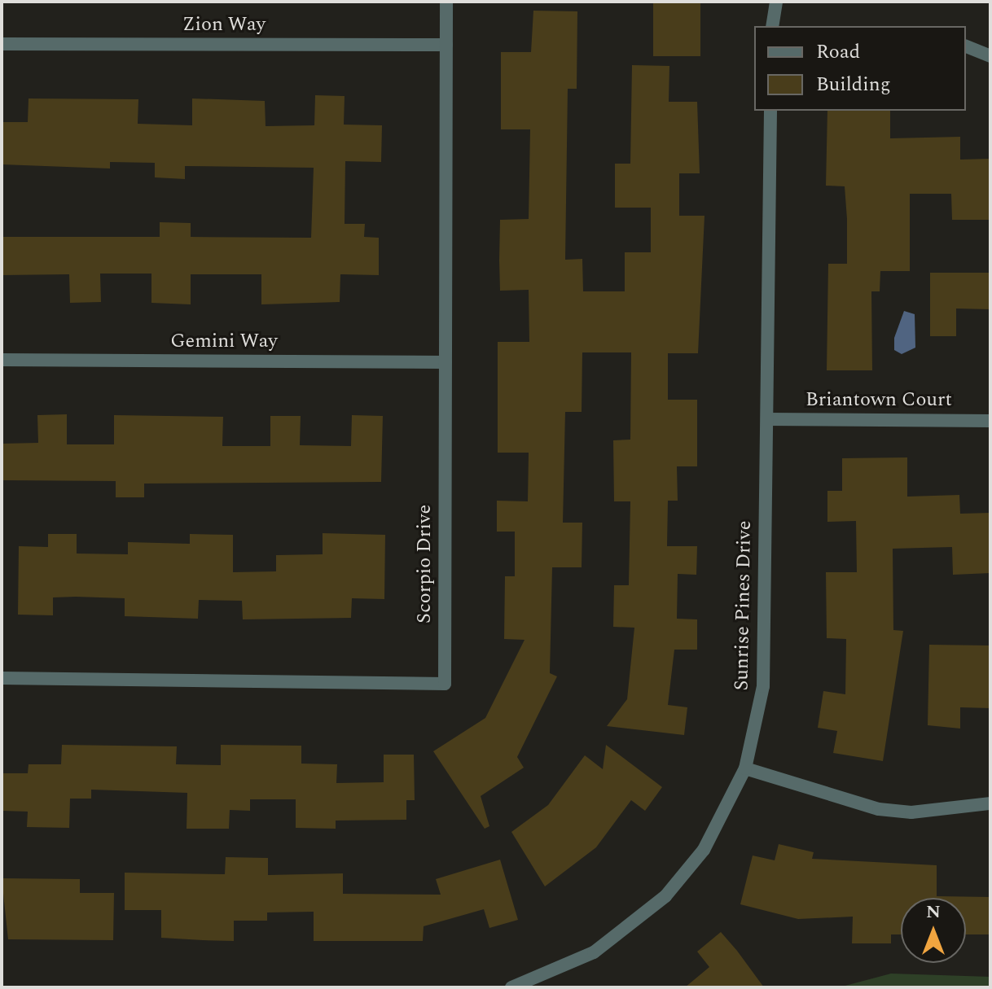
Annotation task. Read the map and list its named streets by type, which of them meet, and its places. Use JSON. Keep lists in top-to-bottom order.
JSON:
{
  "streets": {
    "street": [
      "Zion Way",
      "Gemini Way",
      "Briantown Court",
      "Scorpio Drive",
      "Sunrise Pines Drive"
    ]
  },
  "crossings": [
    ["Zion Way", "Scorpio Drive"],
    ["Gemini Way", "Scorpio Drive"],
    ["Briantown Court", "Sunrise Pines Drive"]
  ],
  "legend": ["Road", "Building"],
  "north": "top"
}
